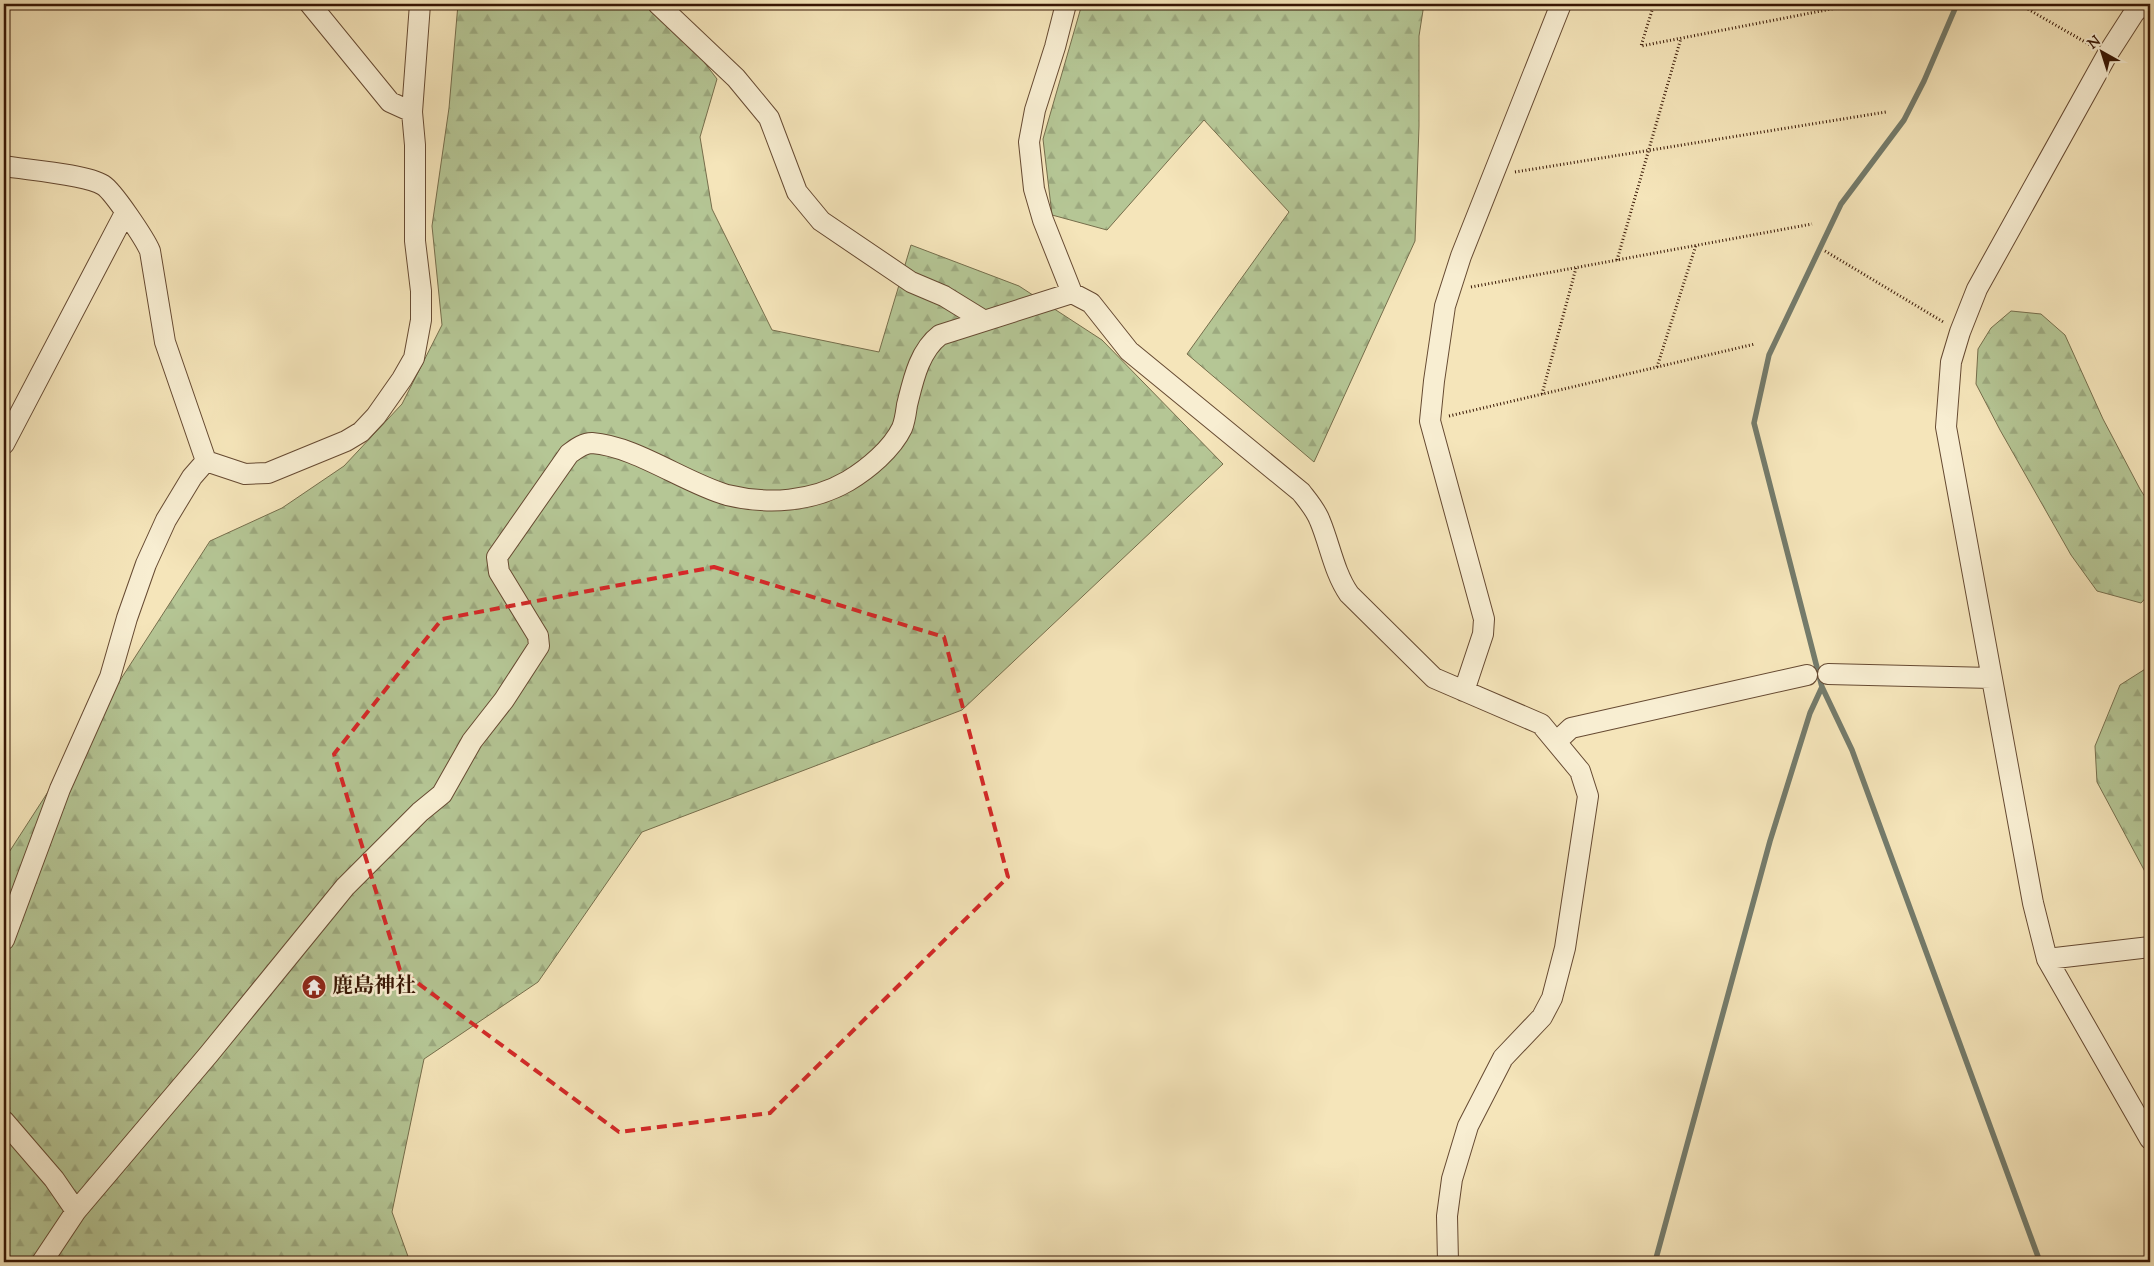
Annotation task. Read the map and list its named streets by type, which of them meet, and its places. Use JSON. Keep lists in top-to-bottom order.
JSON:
{
  "places": {
    "temple": ["鹿島神社"]
  },
  "north": "top left"
}
